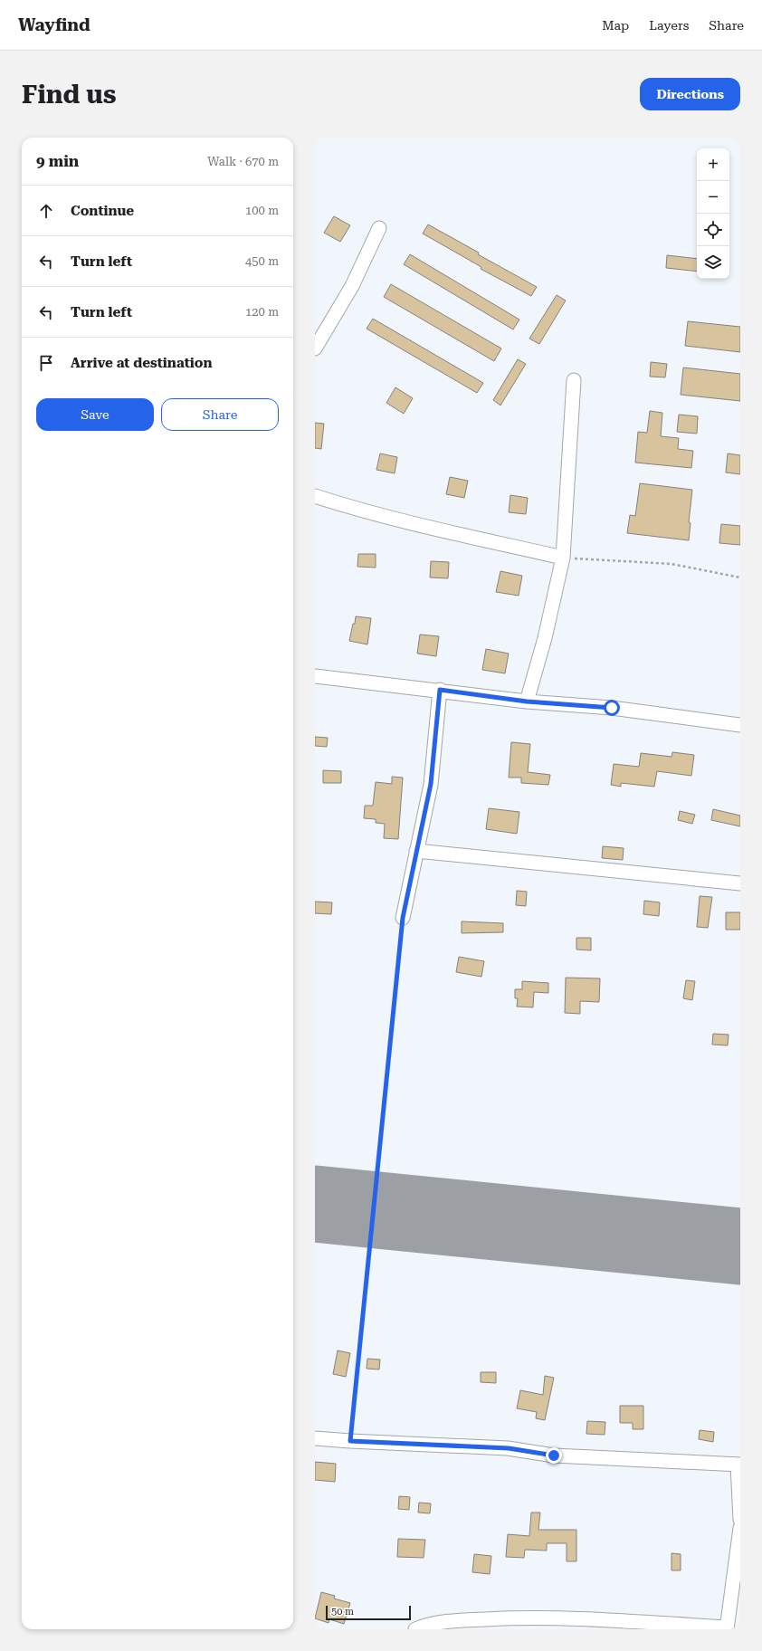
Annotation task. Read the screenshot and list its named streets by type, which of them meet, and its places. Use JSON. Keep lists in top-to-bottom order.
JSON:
{
  "scale_bar": "50 m",
  "page": {
    "header": "Wayfind",
    "nav": ["Map", "Layers", "Share"],
    "buttons": [
      "Directions",
      ["Save", "Share"]
    ],
    "title": "Find us",
    "heading": ["9 min", "Walk · 670 m"],
    "map_buttons": ["+", "−"],
    "list": [
      ["Continue", "100 m"],
      ["Turn left", "450 m"],
      ["Turn left", "120 m"],
      "Arrive at destination"
    ],
    "scale": "50 m"
  }
}
